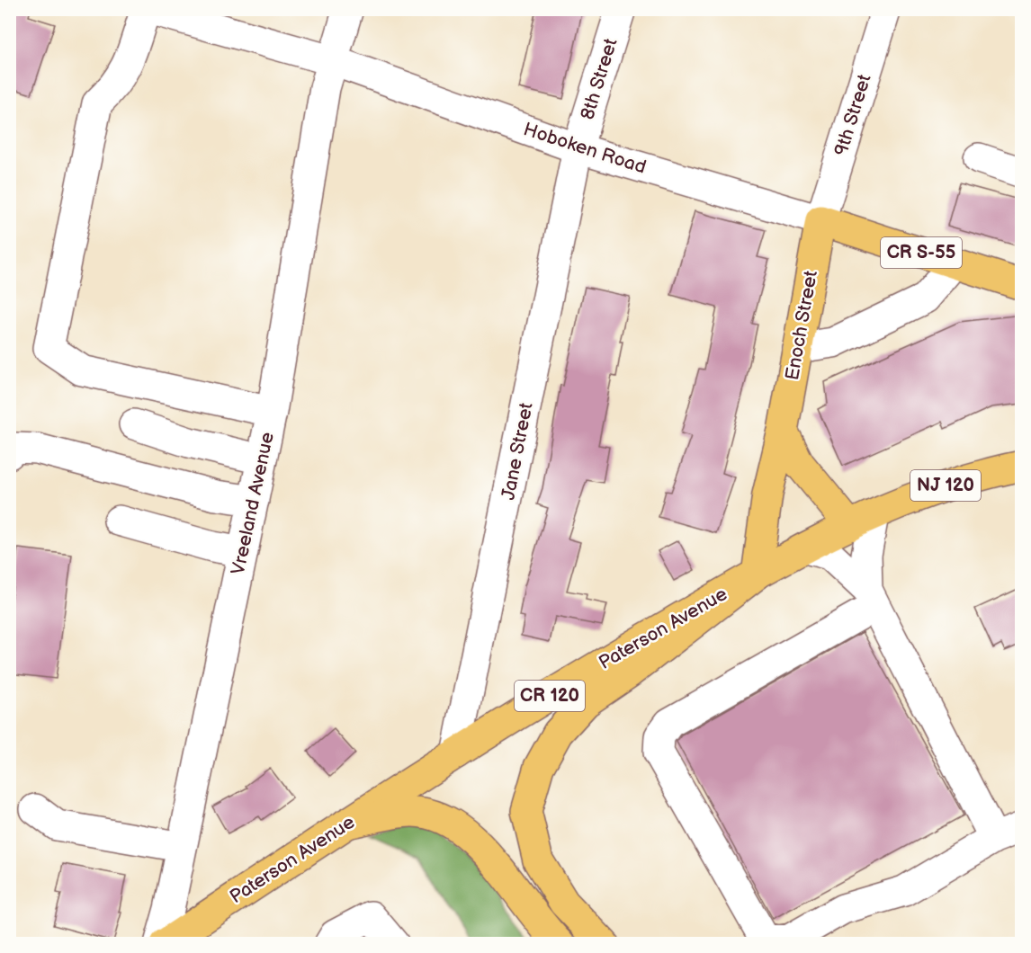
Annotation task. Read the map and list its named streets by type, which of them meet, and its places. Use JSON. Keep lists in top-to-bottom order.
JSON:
{
  "streets": {
    "main road": [
      "Hoboken Road",
      "CR S-55",
      "Enoch Street",
      "NJ 120",
      "Paterson Avenue",
      "CR 120"
    ],
    "street": [
      "8th Street",
      "9th Street",
      "Jane Street",
      "Vreeland Avenue"
    ]
  },
  "crossings": [
    ["8th Street", "Hoboken Road"],
    ["8th Street", "Jane Street"],
    ["9th Street", "Hoboken Road"],
    ["9th Street", "Enoch Street"],
    ["Hoboken Road", "Enoch Street"],
    ["Hoboken Road", "Jane Street"],
    ["Hoboken Road", "Vreeland Avenue"],
    ["Enoch Street", "Paterson Avenue"],
    ["Jane Street", "Paterson Avenue"]
  ]
}
